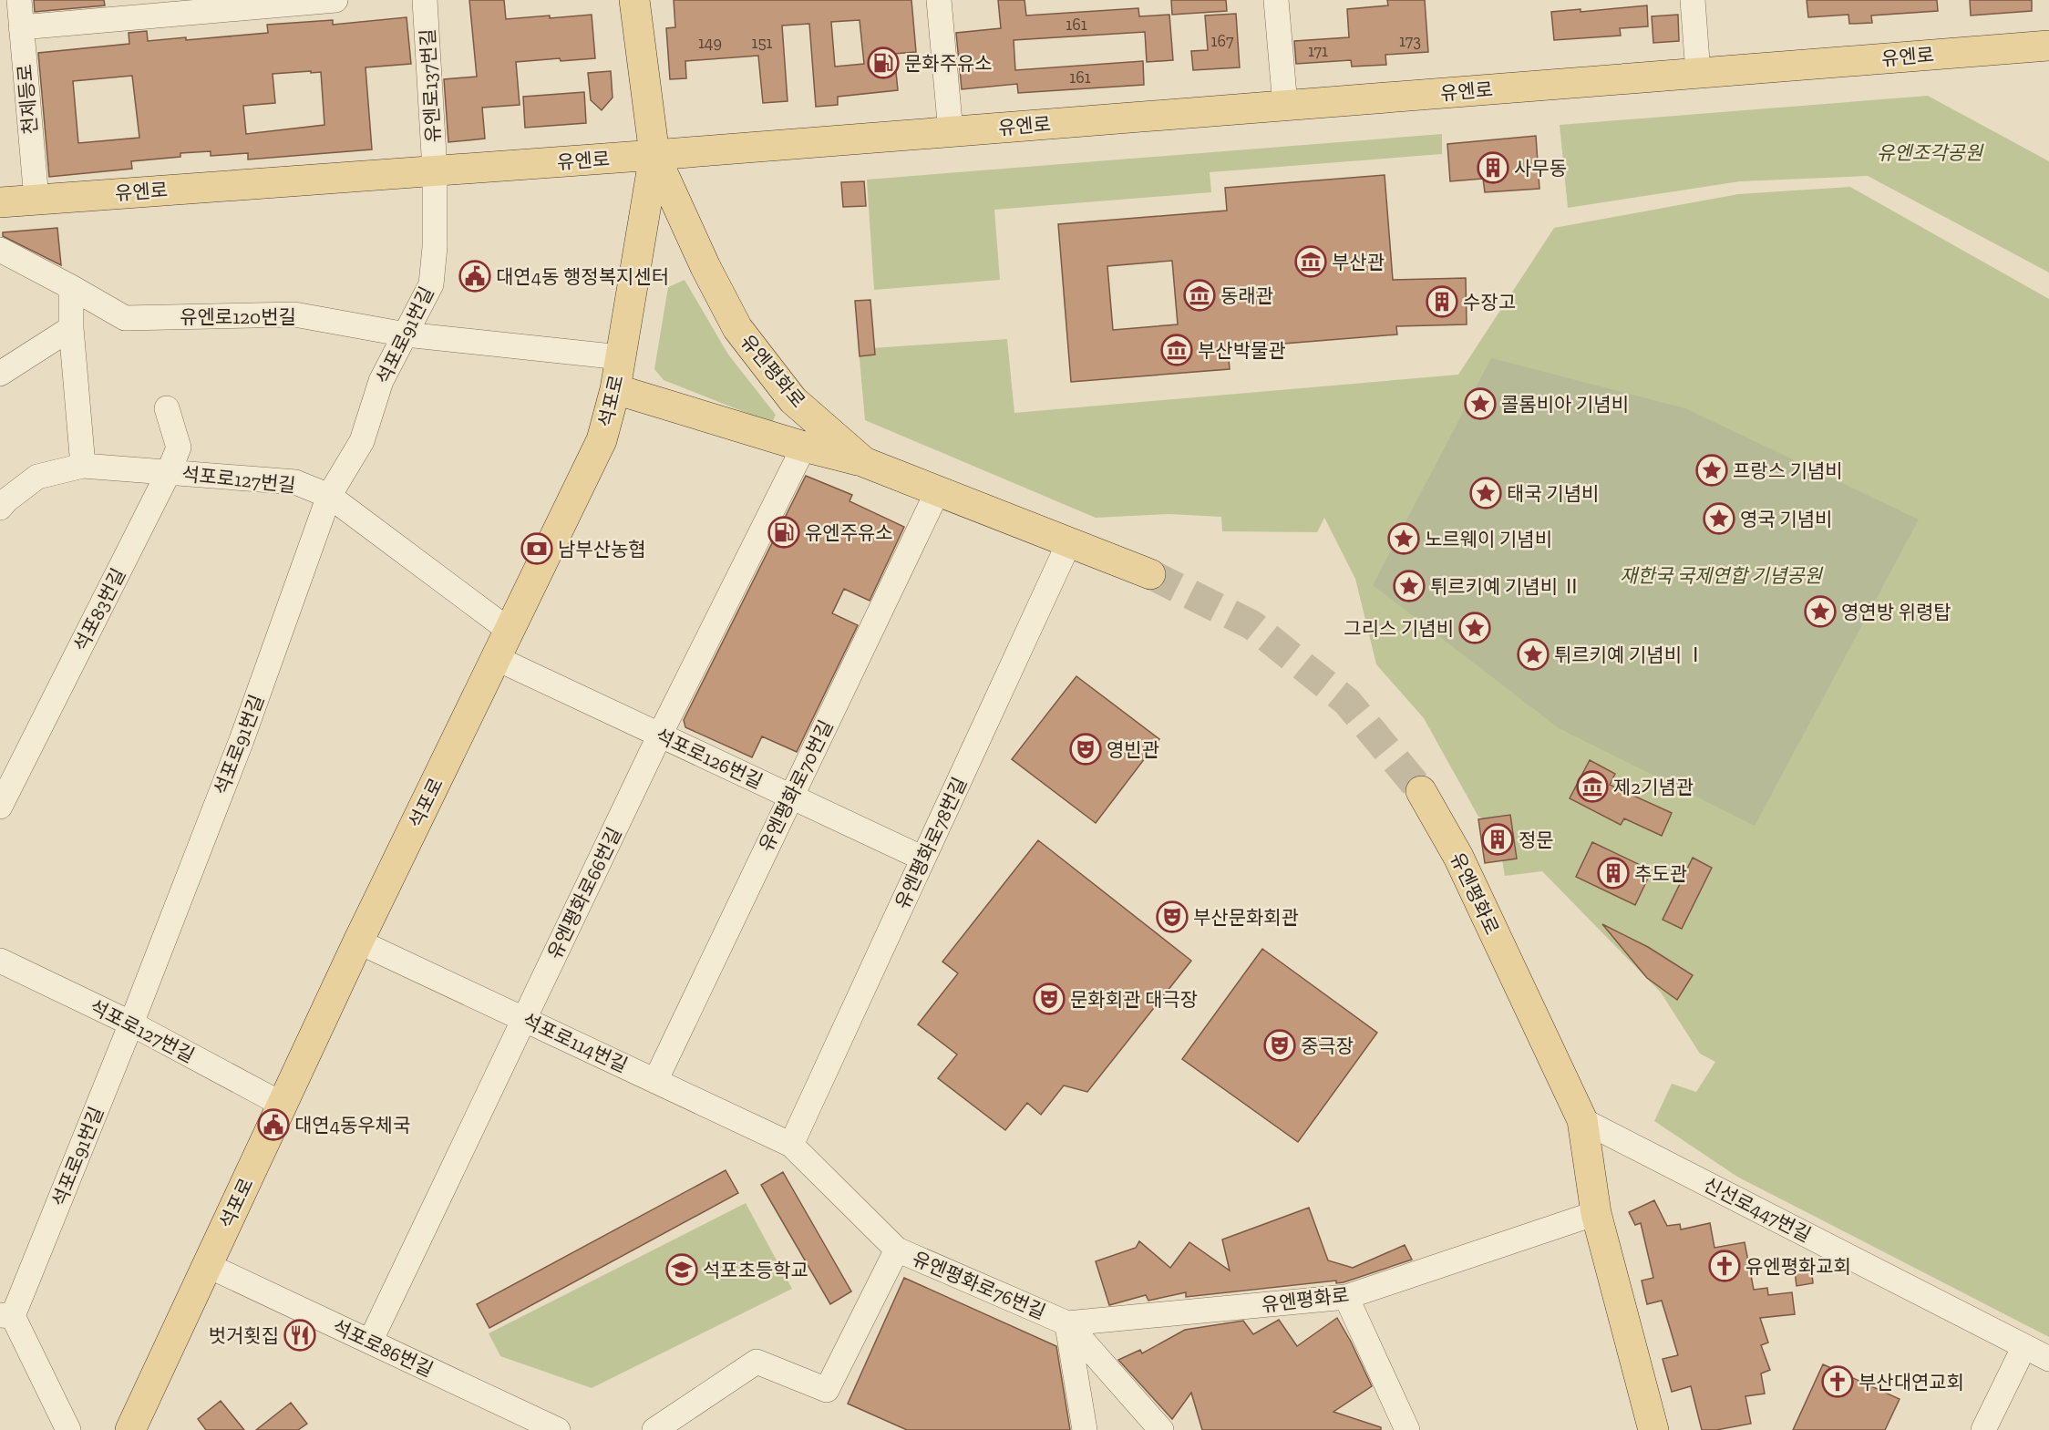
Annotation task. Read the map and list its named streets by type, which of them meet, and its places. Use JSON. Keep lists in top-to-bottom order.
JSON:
{
  "streets": {
    "main road": ["유엔로", "유엔평화로", "석포로"],
    "street": [
      "유엔로137번길",
      "천제등로",
      "유엔로120번길",
      "석포로91번길",
      "석포로127번길",
      "석포83번길",
      "석포로126번길",
      "유엔평화로70번길",
      "유엔평화로78번길",
      "유엔평화로66번길",
      "석포로114번길",
      "신선로447번길",
      "유엔평화로76번길",
      "석포로86번길"
    ]
  },
  "crossings": [
    ["유엔로", "유엔로137번길"],
    ["유엔로", "천제등로"],
    ["유엔로", "석포로91번길"],
    ["유엔로", "유엔평화로"],
    ["유엔로", "석포로"],
    ["유엔로137번길", "석포로91번길"],
    ["유엔로120번길", "석포로91번길"],
    ["유엔로120번길", "석포로"],
    ["석포로91번길", "석포로127번길"],
    ["유엔평화로", "석포로"],
    ["유엔평화로", "유엔평화로70번길"],
    ["유엔평화로", "유엔평화로78번길"],
    ["유엔평화로", "신선로447번길"],
    ["유엔평화로", "유엔평화로76번길"],
    ["석포로", "석포로127번길"],
    ["석포로", "석포로126번길"],
    ["석포로", "석포로114번길"],
    ["석포로", "석포로86번길"],
    ["석포로127번길", "석포83번길"],
    ["석포로126번길", "유엔평화로70번길"],
    ["석포로126번길", "유엔평화로78번길"],
    ["석포로126번길", "유엔평화로66번길"],
    ["유엔평화로70번길", "석포로114번길"],
    ["유엔평화로78번길", "석포로114번길"],
    ["유엔평화로78번길", "유엔평화로76번길"],
    ["유엔평화로66번길", "석포로114번길"],
    ["유엔평화로66번길", "석포로86번길"],
    ["석포로114번길", "유엔평화로76번길"]
  ],
  "parks": ["유엔조각공원", "재한국 국제연합 기념공원"],
  "places": {
    "fuel station": ["문화주유소", "유엔주유소"],
    "building": [
      "사무동",
      "수장고",
      "정문",
      "추도관"
    ],
    "museum": [
      "부산관",
      "동래관",
      "부산박물관",
      "제2기념관"
    ],
    "public building": ["대연4동 행정복지센터", "대연4동우체국"],
    "place": [
      "콜롬비아 기념비",
      "프랑스 기념비",
      "태국 기념비",
      "영국 기념비",
      "노르웨이 기념비",
      "튀르키예 기념비 Ⅱ",
      "영연방 위령탑",
      "그리스 기념비",
      "튀르키예 기념비 Ⅰ"
    ],
    "bank": ["남부산농협"],
    "theatre": [
      "영빈관",
      "부산문화회관",
      "문화회관 대극장",
      "중극장"
    ],
    "church": ["유엔평화교회", "부산대연교회"],
    "school or university": ["석포초등학교"],
    "restaurant": ["벗거횟집"]
  },
  "house_numbers": [
    "161",
    "167",
    "173",
    "149",
    "151",
    "171",
    "161"
  ]
}
